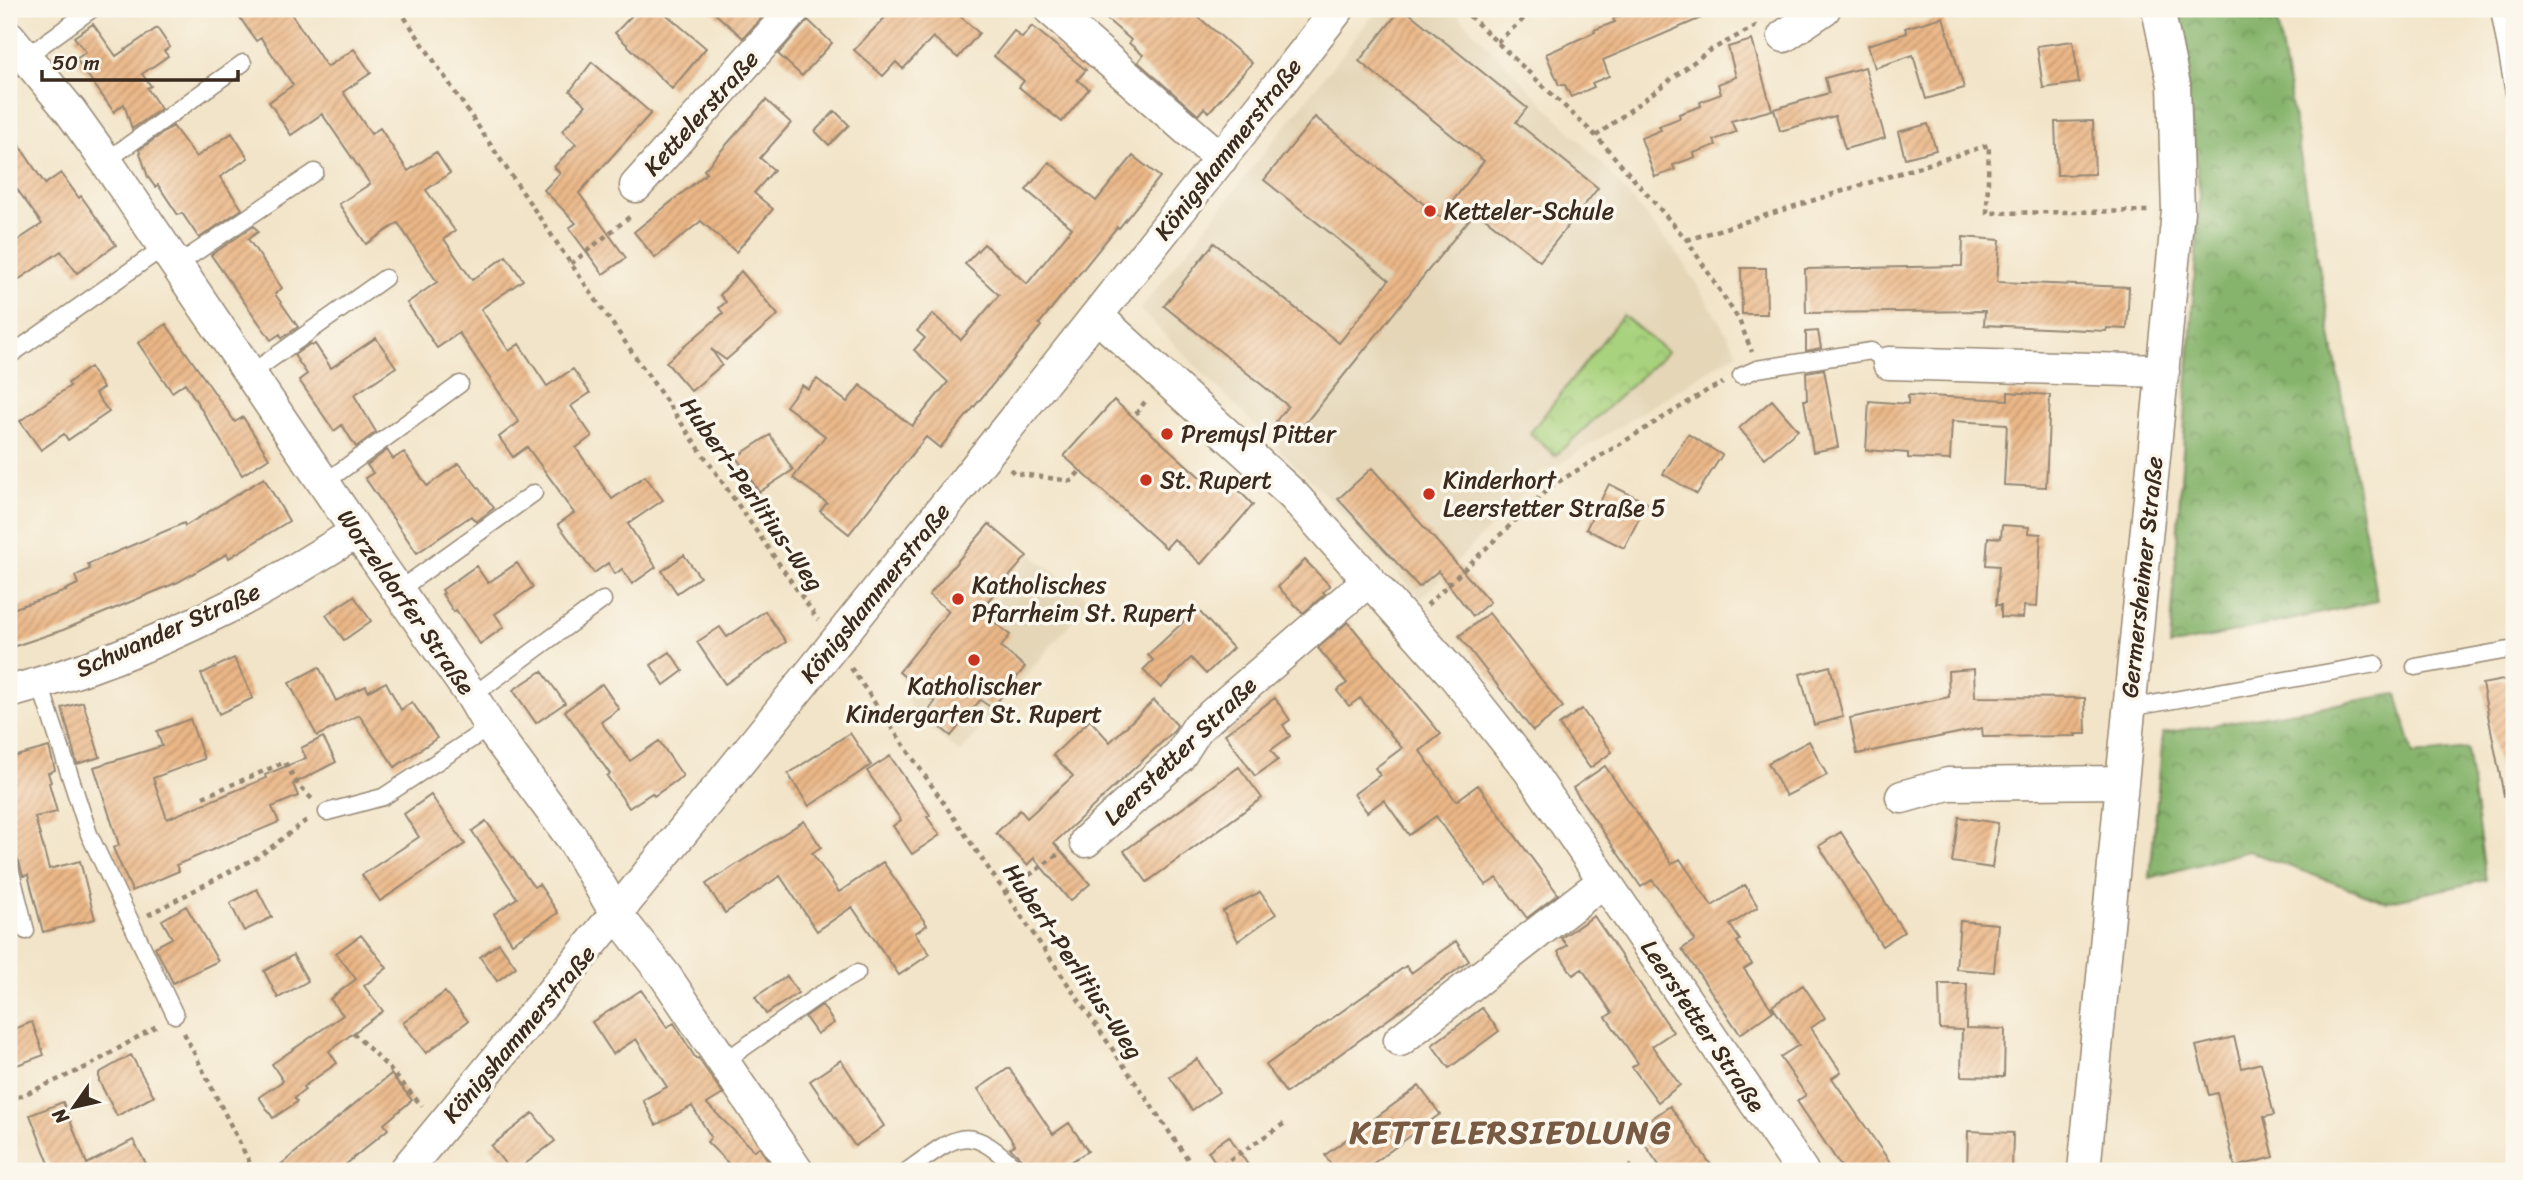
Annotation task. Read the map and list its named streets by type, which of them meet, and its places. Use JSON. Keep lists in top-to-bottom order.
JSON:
{
  "streets": {
    "street": [
      "Kettelerstraße",
      "Königshammerstraße",
      "Germersheimer Straße",
      "Worzeldorfer Straße",
      "Schwander Straße",
      "Leerstetter Straße"
    ],
    "path": ["Hubert-Perlitius-Weg"]
  },
  "crossings": [
    ["Königshammerstraße", "Hubert-Perlitius-Weg"],
    ["Königshammerstraße", "Worzeldorfer Straße"],
    ["Königshammerstraße", "Leerstetter Straße"],
    ["Worzeldorfer Straße", "Schwander Straße"]
  ],
  "districts": ["KETTELERSIEDLUNG"],
  "places": [
    "Ketteler-Schule",
    "Premysl Pitter",
    "St. Rupert",
    "Kinderhort Leerstetter Straße 5",
    "Katholisches Pfarrheim St. Rupert",
    "Katholischer Kindergarten St. Rupert"
  ],
  "scale_bar": "50 m",
  "north": "bottom left"
}
